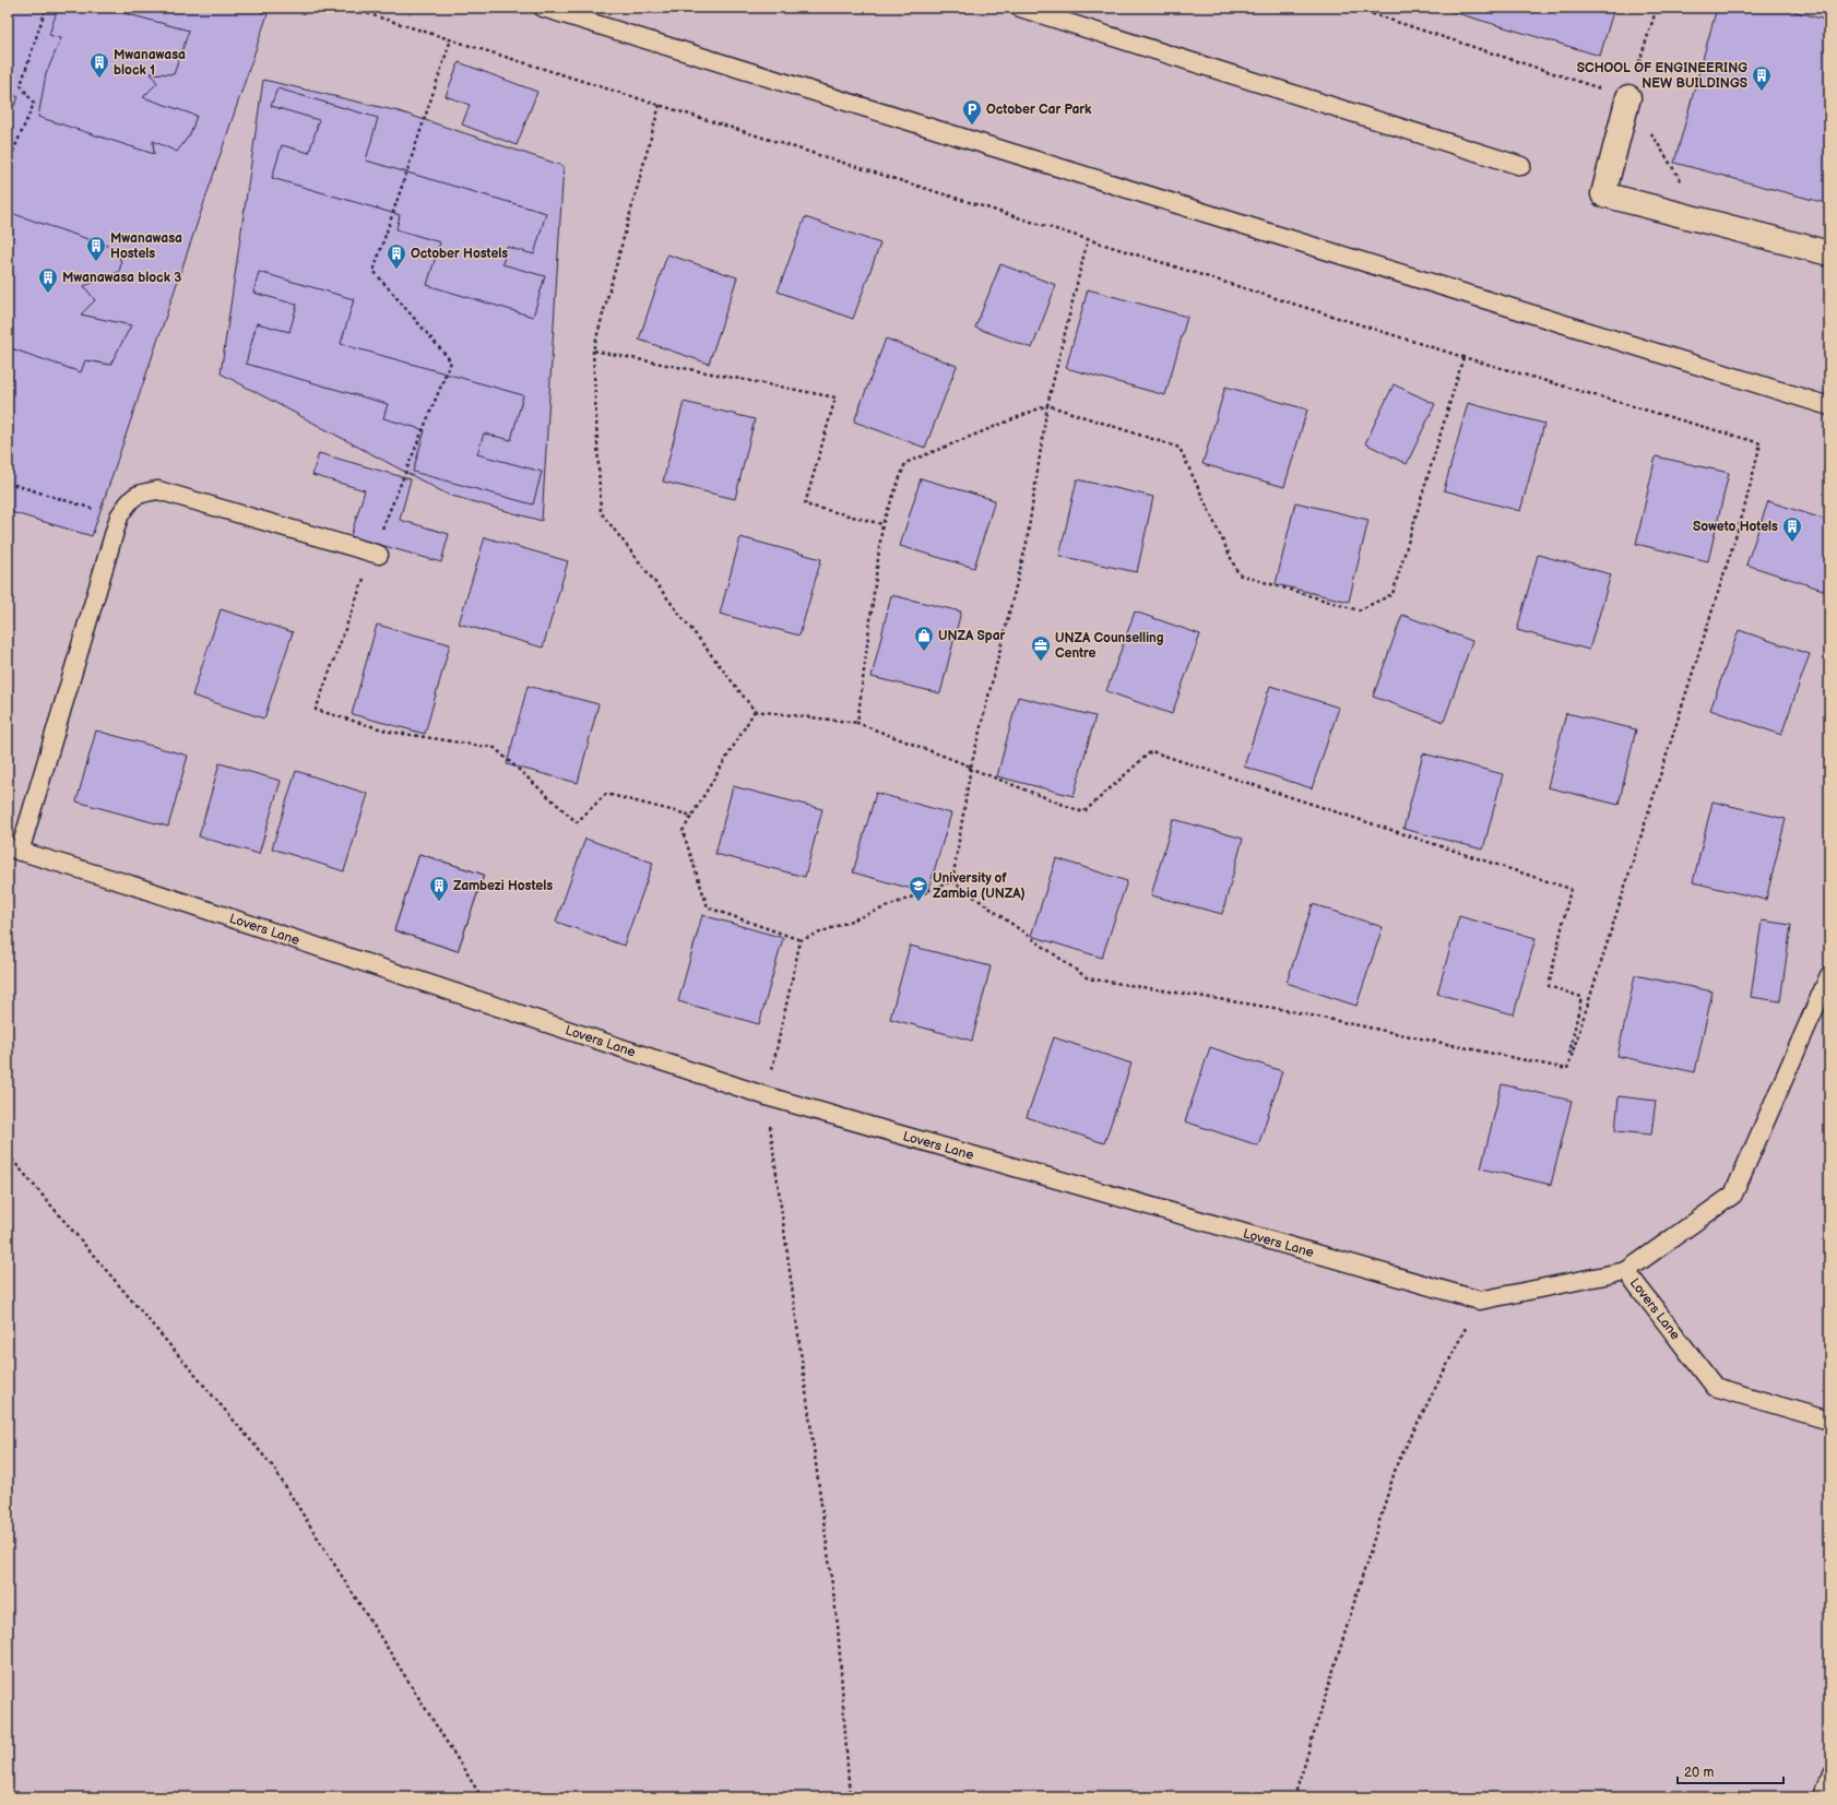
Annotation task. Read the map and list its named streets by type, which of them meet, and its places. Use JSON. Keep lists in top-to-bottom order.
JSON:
{
  "streets": {
    "lane": ["Lovers Lane"]
  },
  "places": {
    "building": [
      "Mwanawasa block 1",
      "SCHOOL OF ENGINEERING NEW BUILDINGS",
      "Mwanawasa Hostels",
      "October Hostels",
      "Mwanawasa block 3",
      "Soweto Hotels",
      "Zambezi Hostels"
    ],
    "parking": ["October Car Park"],
    "shop": ["UNZA Spar"],
    "office": ["UNZA Counselling Centre"],
    "school or university": ["University of Zambia (UNZA)"]
  },
  "scale_bar": "20 m"
}
